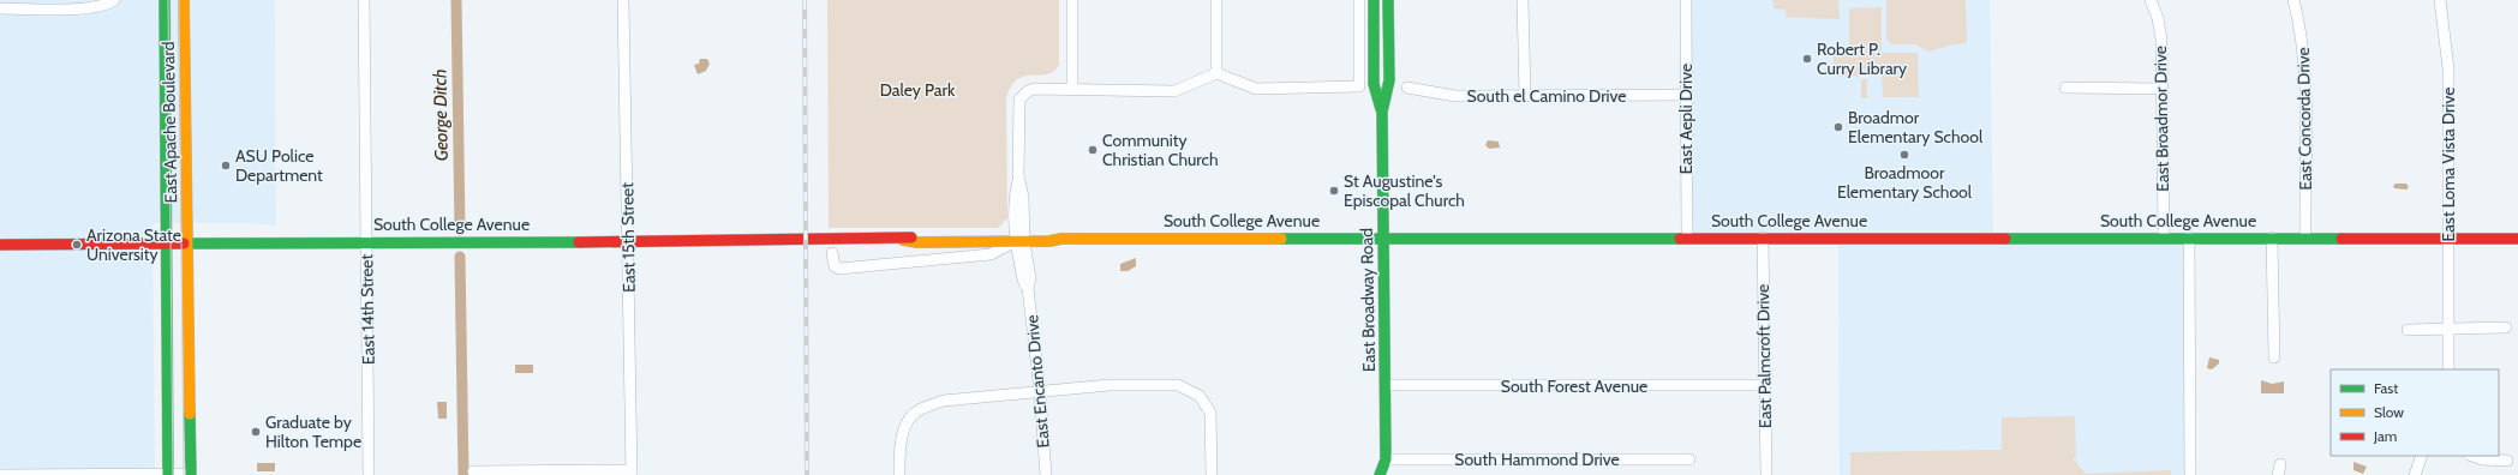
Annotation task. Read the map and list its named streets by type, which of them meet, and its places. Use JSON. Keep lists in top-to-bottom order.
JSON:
{
  "streets": {
    "street": [
      "South el Camino Drive",
      "East Aepli Drive",
      "East Broadmor Drive",
      "East Concorda Drive",
      "East Apache Boulevard",
      "East Loma Vista Drive",
      "South College Avenue",
      "East 15th Street",
      "East Broadway Road",
      "East 14th Street",
      "East Palmcroft Drive",
      "East Encanto Drive",
      "South Forest Avenue",
      "South Hammond Drive"
    ]
  },
  "crossings": [
    ["South el Camino Drive", "East Aepli Drive"],
    ["East Aepli Drive", "South College Avenue"],
    ["East Broadmor Drive", "South College Avenue"],
    ["East Concorda Drive", "South College Avenue"],
    ["East Apache Boulevard", "South College Avenue"],
    ["East Loma Vista Drive", "South College Avenue"],
    ["South College Avenue", "East 15th Street"],
    ["South College Avenue", "East Broadway Road"],
    ["South College Avenue", "East 14th Street"],
    ["South College Avenue", "East Palmcroft Drive"],
    ["South College Avenue", "East Encanto Drive"],
    ["East Broadway Road", "South Forest Avenue"],
    ["East Broadway Road", "South Hammond Drive"],
    ["East Palmcroft Drive", "South Forest Avenue"]
  ],
  "water": ["George Ditch"],
  "parks": ["Daley Park"],
  "places": [
    "Robert P. Curry Library",
    "Broadmor Elementary School",
    "Community Christian Church",
    "Broadmoor Elementary School",
    "ASU Police Department",
    "St Augustine's Episcopal Church",
    "Arizona State University",
    "Graduate by Hilton Tempe"
  ],
  "legend": ["Fast", "Slow", "Jam"]
}
